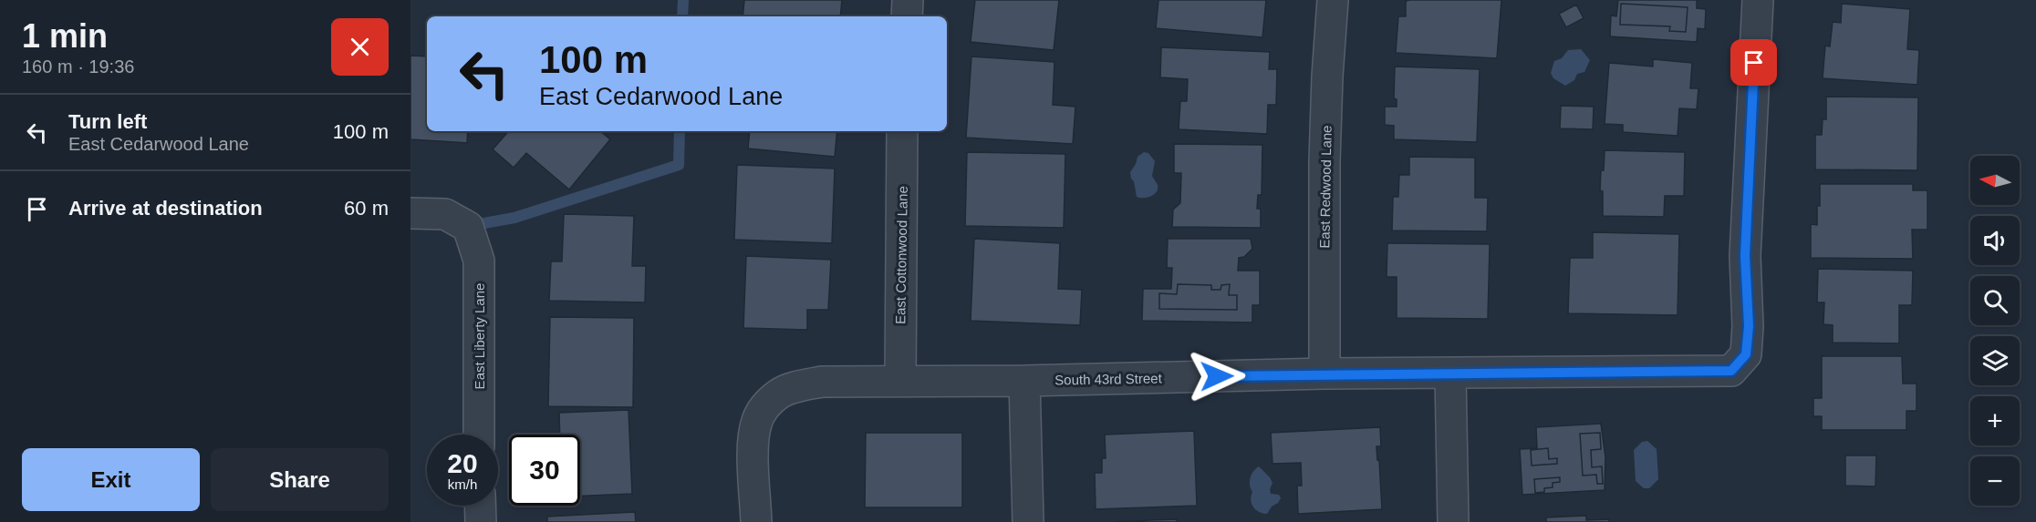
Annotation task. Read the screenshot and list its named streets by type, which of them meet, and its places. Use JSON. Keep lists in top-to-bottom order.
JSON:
{
  "streets": {
    "street": [
      "East Redwood Lane",
      "East Cottonwood Lane",
      "East Liberty Lane",
      "South 43rd Street"
    ]
  },
  "crossings": [
    ["East Redwood Lane", "South 43rd Street"],
    ["East Cottonwood Lane", "South 43rd Street"]
  ],
  "north": "left",
  "page": {
    "heading": ["1 min", "160 m · 19:36"],
    "turn": ["100 m", "East Cedarwood Lane"],
    "list": [
      {
        "name": "Turn left",
        "note": "East Cedarwood Lane",
        "value": "100 m"
      },
      {
        "name": "Arrive at destination",
        "value": "60 m"
      }
    ],
    "map_buttons": ["+", "−"],
    "speed": "20 km/h",
    "limit": "30",
    "buttons": ["Exit", "Share"]
  }
}
